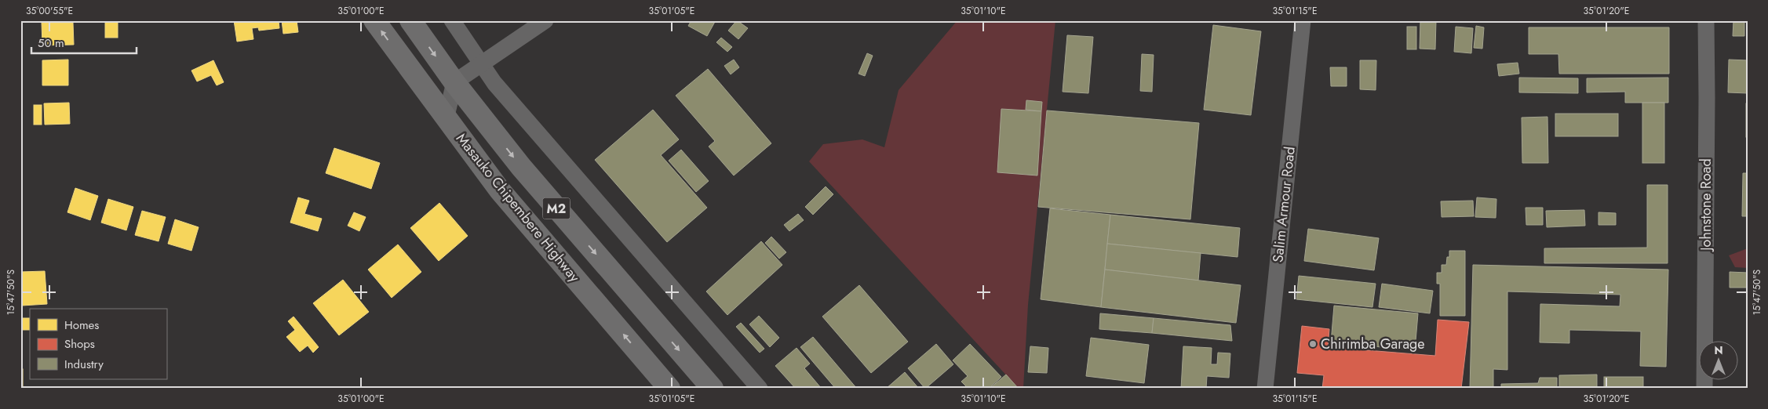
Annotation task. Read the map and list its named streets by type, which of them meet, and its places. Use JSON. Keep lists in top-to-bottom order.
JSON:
{
  "streets": {
    "highway": ["Masauko Chipembere Highway", "M2"],
    "street": ["Salim Armour Road", "Johnstone Road"]
  },
  "places": ["Chirimba Garage"],
  "legend": ["Homes", "Shops", "Industry"],
  "scale_bar": "50 m",
  "north": "top",
  "coordinates": [
    "35°00'55\"E",
    "35°01'00\"E",
    "35°01'05\"E",
    "35°01'10\"E",
    "35°01'15\"E",
    "35°01'20\"E",
    "15°47'50\"S"
  ]
}
